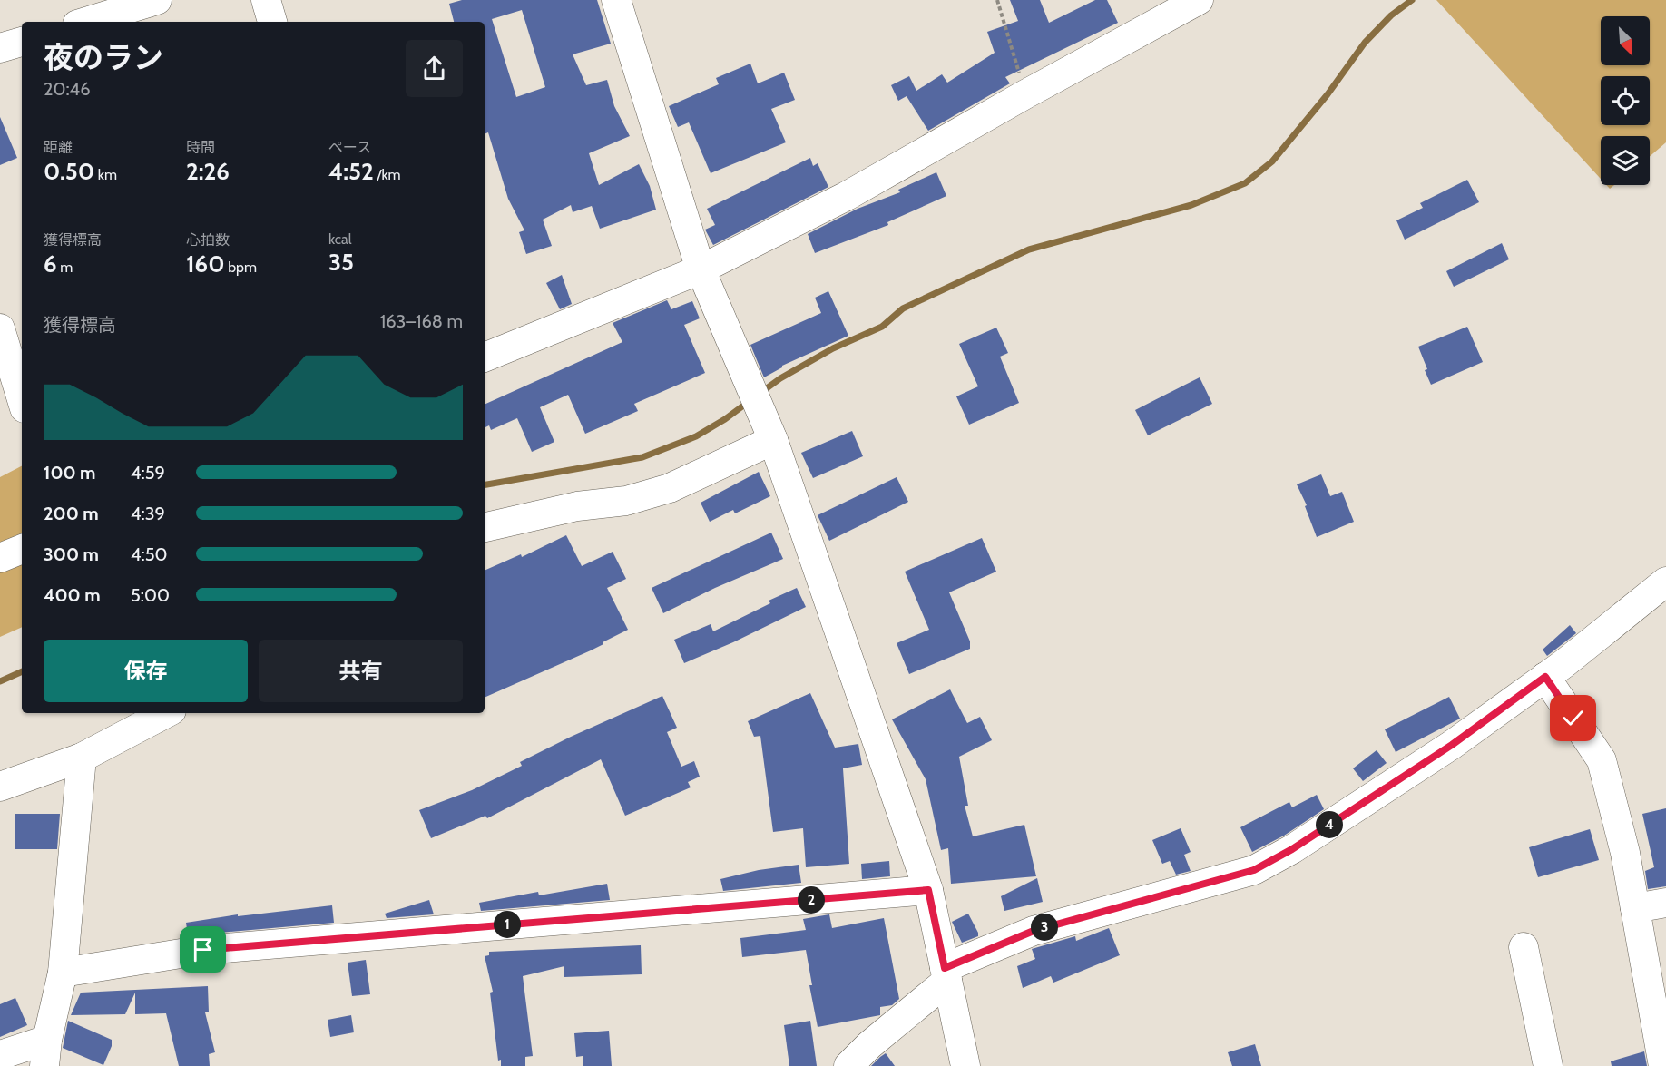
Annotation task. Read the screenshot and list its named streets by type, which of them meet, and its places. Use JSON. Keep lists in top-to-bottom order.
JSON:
{
  "north": "bottom right",
  "page": {
    "heading": ["夜のラン", "20:46"],
    "stats": [
      ["距離", "0.50 km"],
      ["時間", "2:26"],
      ["ペース", "4:52 /km"],
      ["獲得標高", "6 m"],
      ["心拍数", "160 bpm"],
      ["kcal", "35"]
    ],
    "chart": ["獲得標高", "163–168 m"],
    "list": [
      {
        "name": "100 m",
        "note": "4:59"
      },
      {
        "name": "200 m",
        "note": "4:39"
      },
      {
        "name": "300 m",
        "note": "4:50"
      },
      {
        "name": "400 m",
        "note": "5:00"
      }
    ],
    "buttons": ["保存", "共有"],
    "pins": [
      "4",
      "2",
      "1",
      "3"
    ]
  }
}
